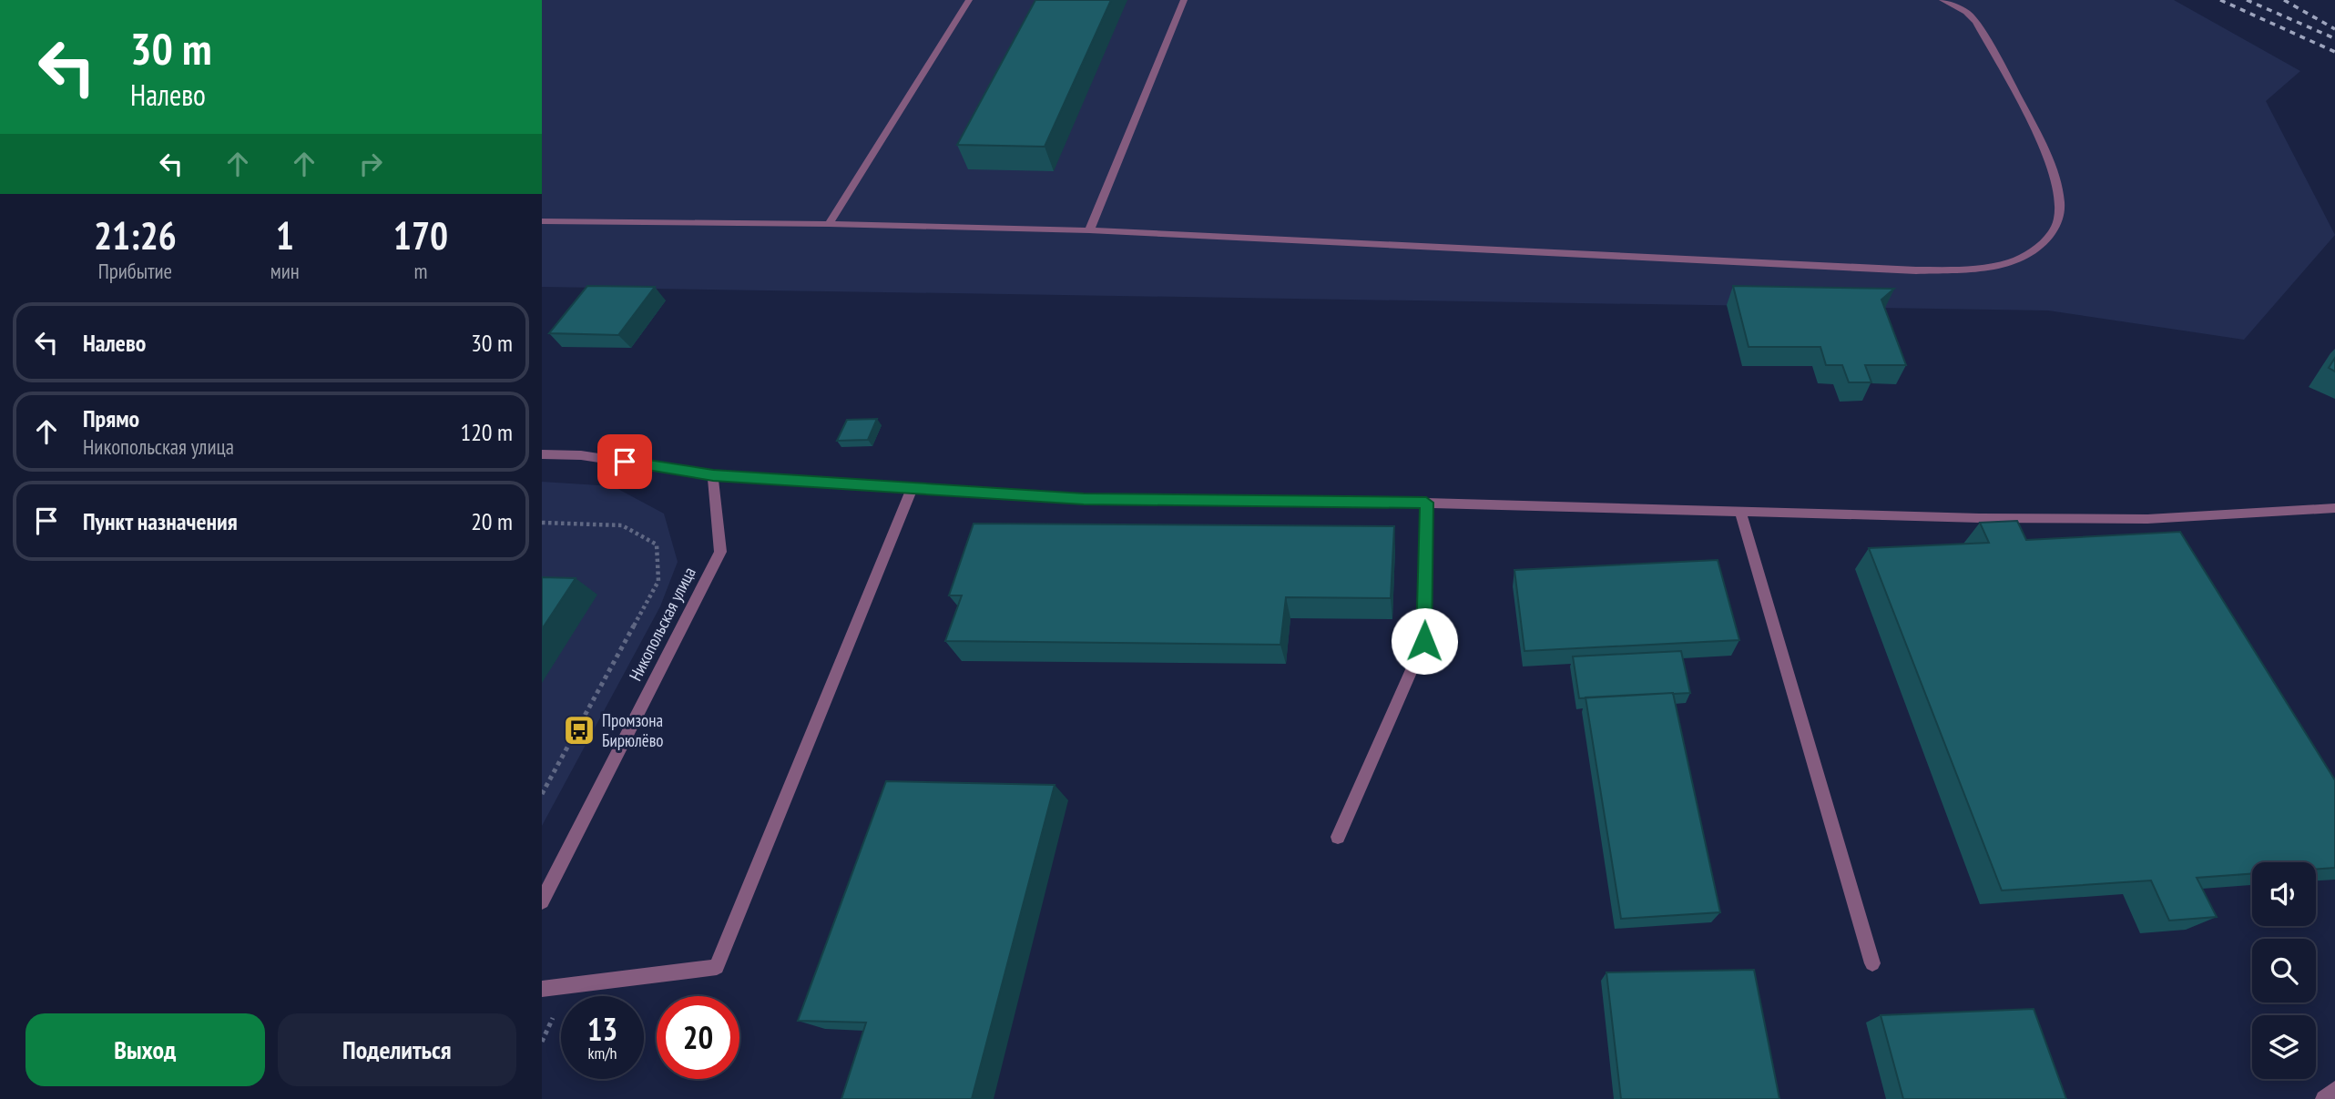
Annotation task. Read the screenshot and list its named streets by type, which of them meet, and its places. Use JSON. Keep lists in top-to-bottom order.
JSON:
{
  "streets": {
    "street": ["Никопольская улица"]
  },
  "places": {
    "bus stop": ["Промзона Бирюлёво"]
  },
  "page": {
    "turn": ["30 m", "Налево"],
    "eta": [
      "21:26",
      "Прибытие",
      "1",
      "мин",
      "170",
      "m"
    ],
    "list": [
      {
        "name": "Налево",
        "value": "30 m"
      },
      {
        "name": "Прямо",
        "note": "Никопольская улица",
        "value": "120 m"
      },
      {
        "name": "Пункт назначения",
        "value": "20 m"
      }
    ],
    "speed": "13 km/h",
    "limit": "20",
    "buttons": ["Выход", "Поделиться"]
  }
}
